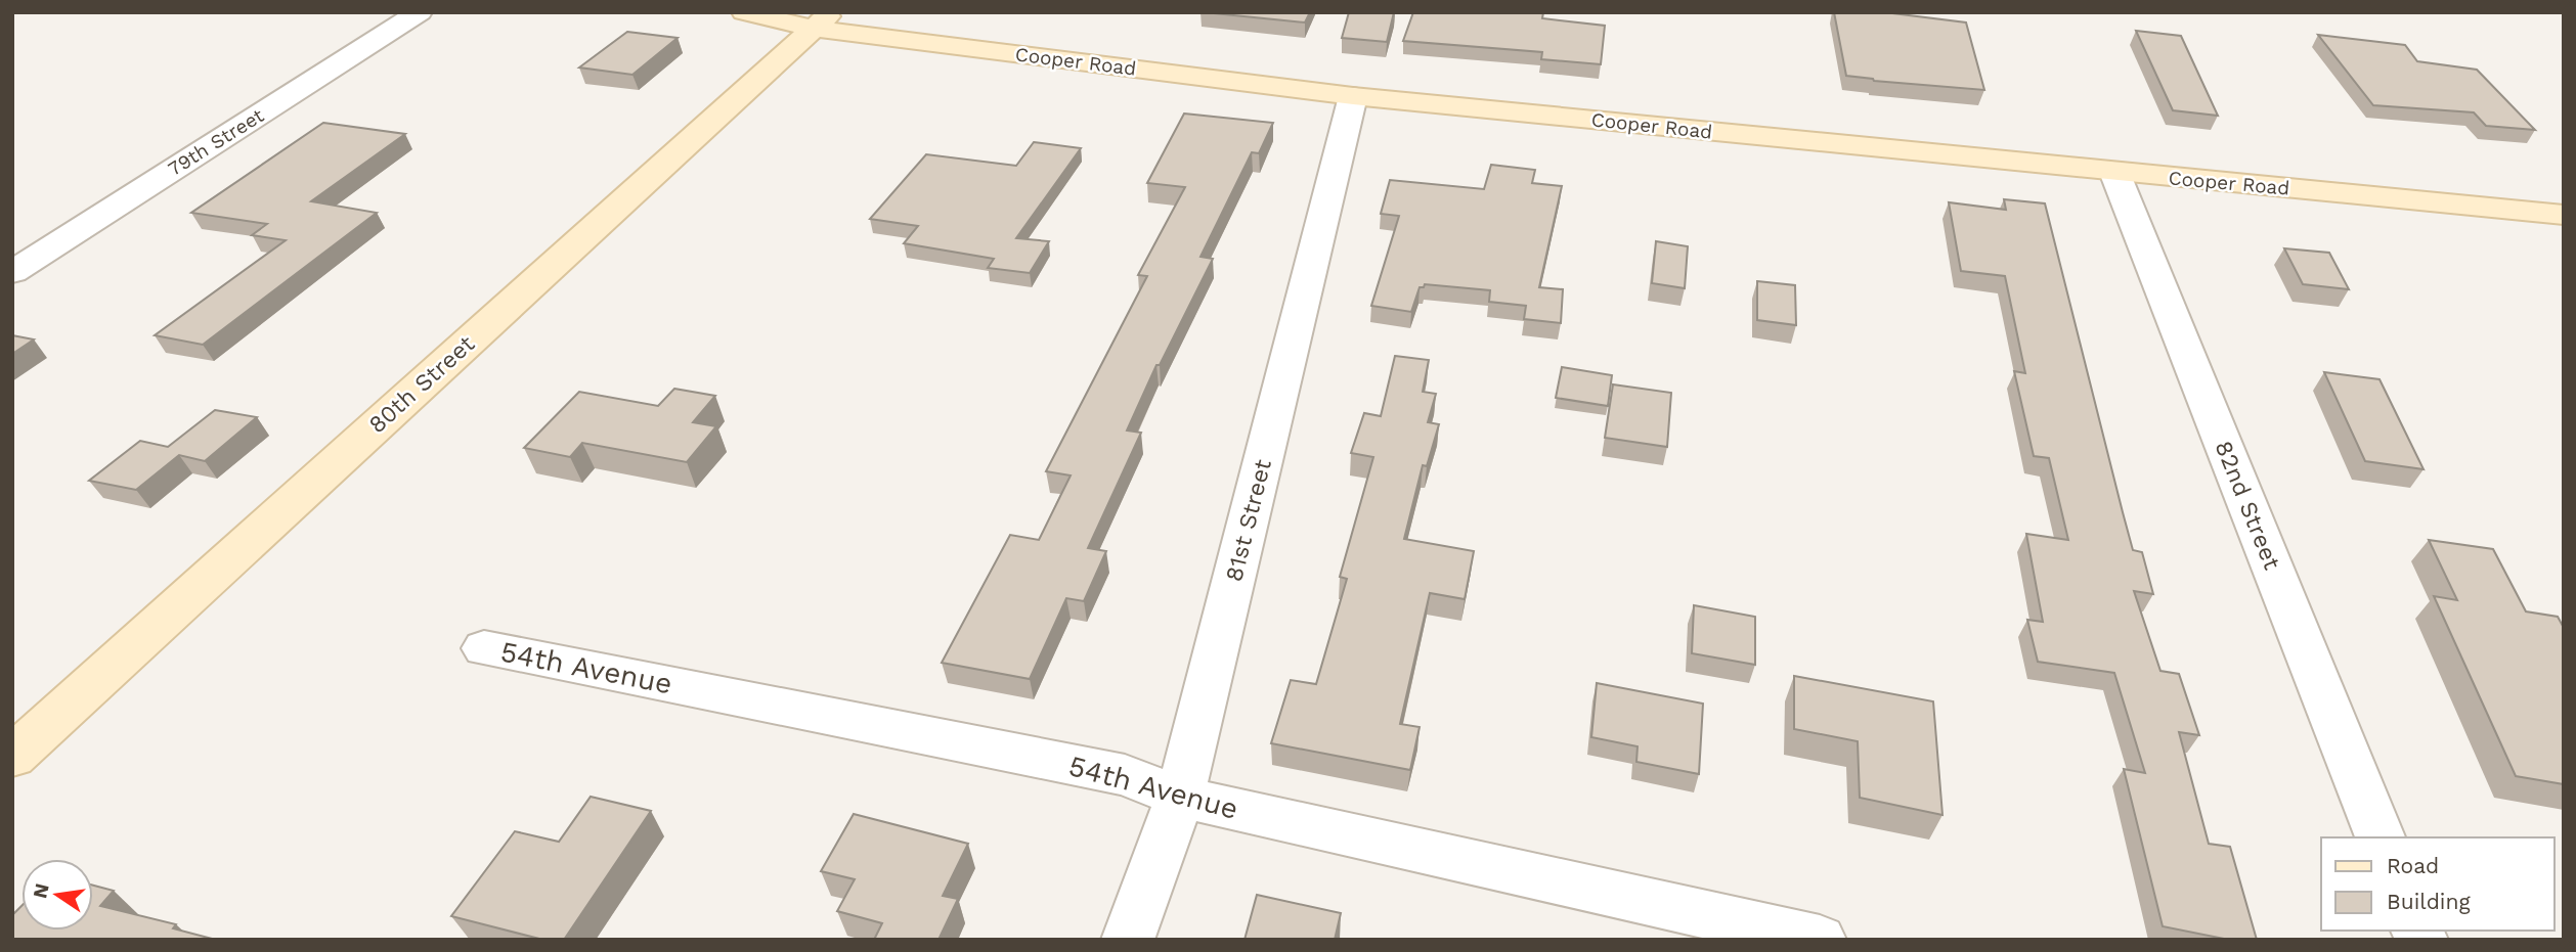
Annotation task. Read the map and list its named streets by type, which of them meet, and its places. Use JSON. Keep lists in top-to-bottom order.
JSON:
{
  "streets": {
    "street": [
      "Cooper Road",
      "79th Street",
      "80th Street",
      "82nd Street",
      "81st Street",
      "54th Avenue"
    ]
  },
  "crossings": [
    ["Cooper Road", "80th Street"],
    ["Cooper Road", "82nd Street"],
    ["Cooper Road", "81st Street"],
    ["81st Street", "54th Avenue"]
  ],
  "legend": ["Road", "Building"],
  "north": "left"
}
